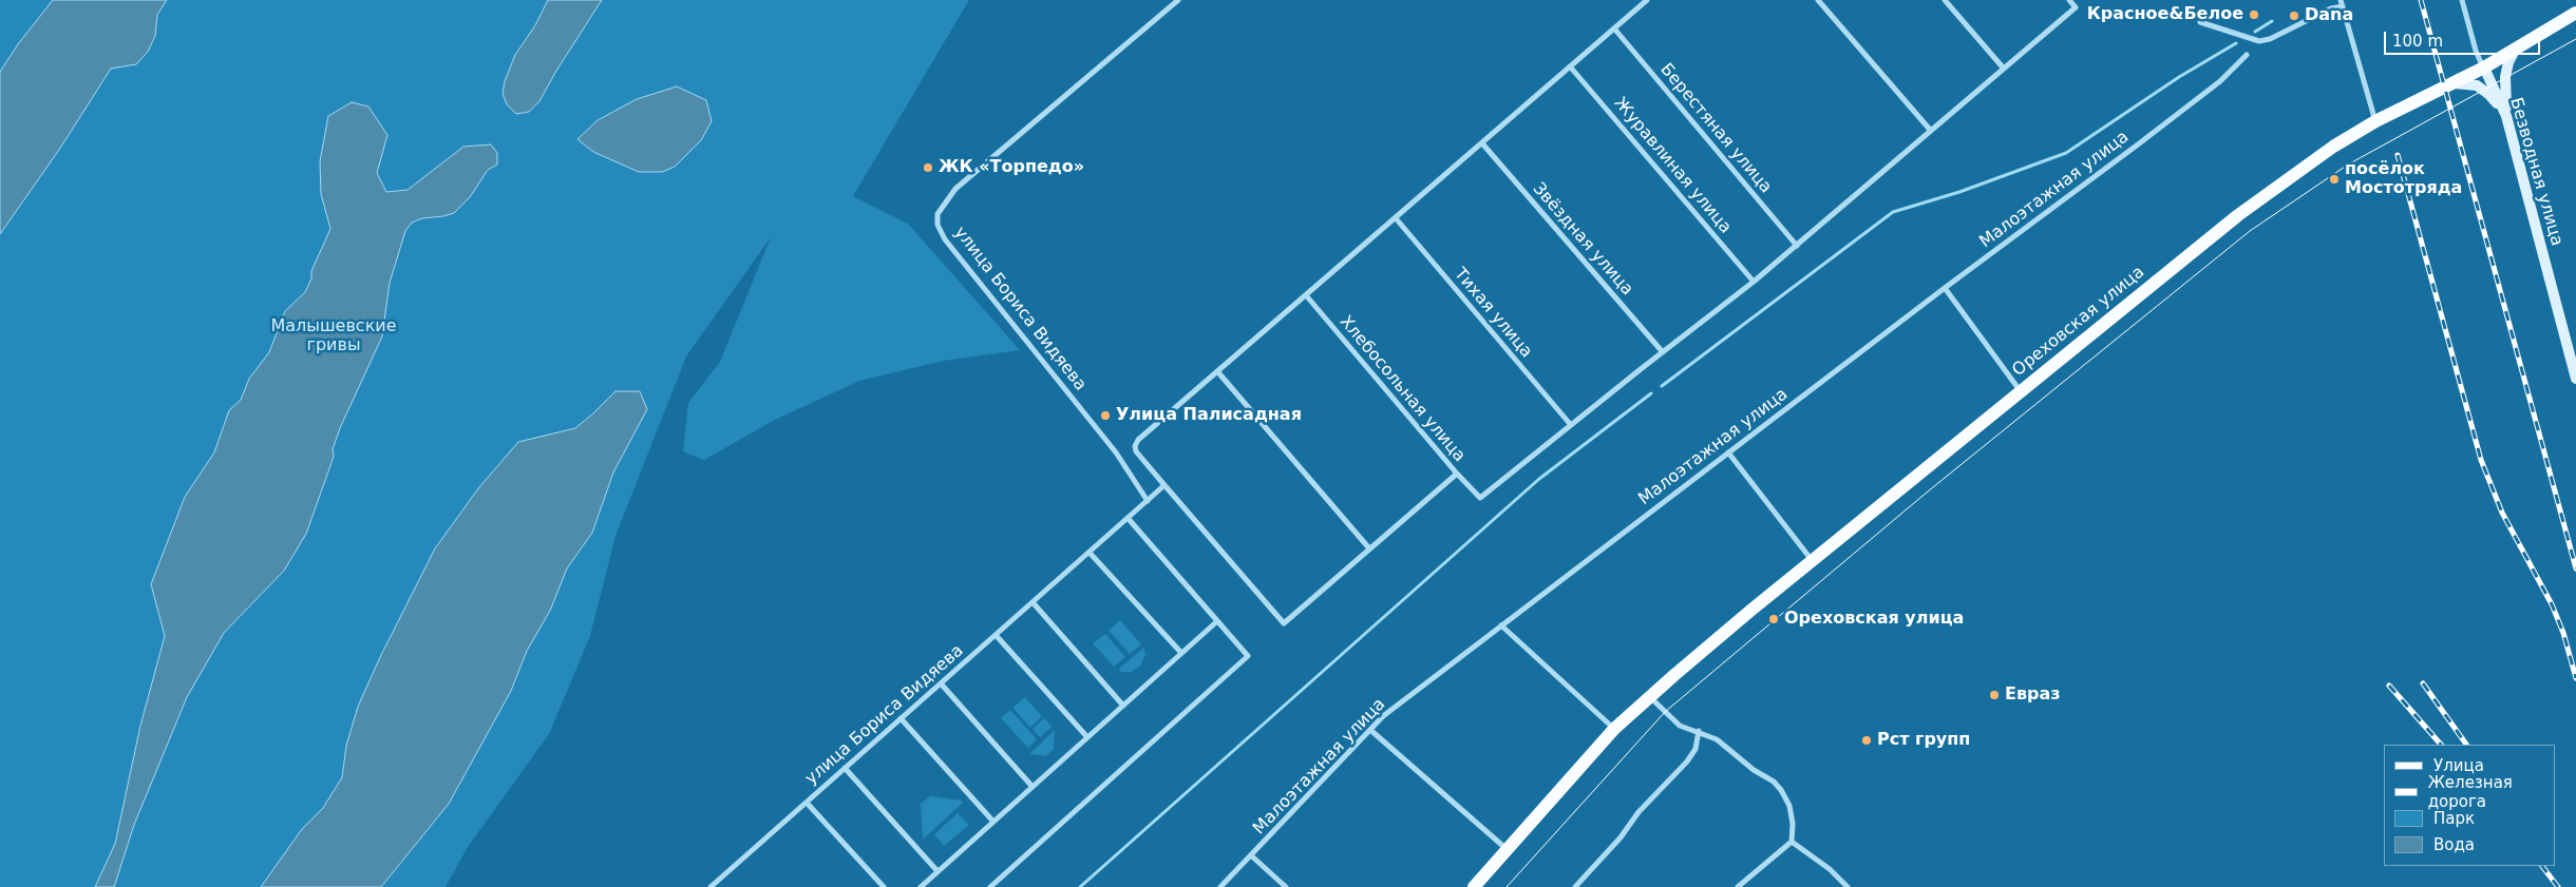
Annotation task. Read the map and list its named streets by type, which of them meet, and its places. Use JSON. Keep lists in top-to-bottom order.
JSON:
{
  "streets": {
    "main road": ["Безводная улица", "Ореховская улица"],
    "street": [
      "Берестяная улица",
      "Журавлиная улица",
      "Малоэтажная улица",
      "Звёздная улица",
      "улица Бориса Видяева",
      "Тихая улица",
      "Хлебосольная улица"
    ]
  },
  "crossings": [
    ["Безводная улица", "Ореховская улица"],
    ["Тихая улица", "Хлебосольная улица"]
  ],
  "parks": ["Малышевские гривы"],
  "places": [
    "Красное&Белое",
    "Dana",
    "ЖК «Торпедо»",
    "посёлок Мостотряда",
    "Улица Палисадная",
    "Ореховская улица",
    "Евраз",
    "Рст групп"
  ],
  "legend": [
    "Улица",
    "Железная дорога",
    "Парк",
    "Вода"
  ],
  "scale_bar": "100 m"
}
